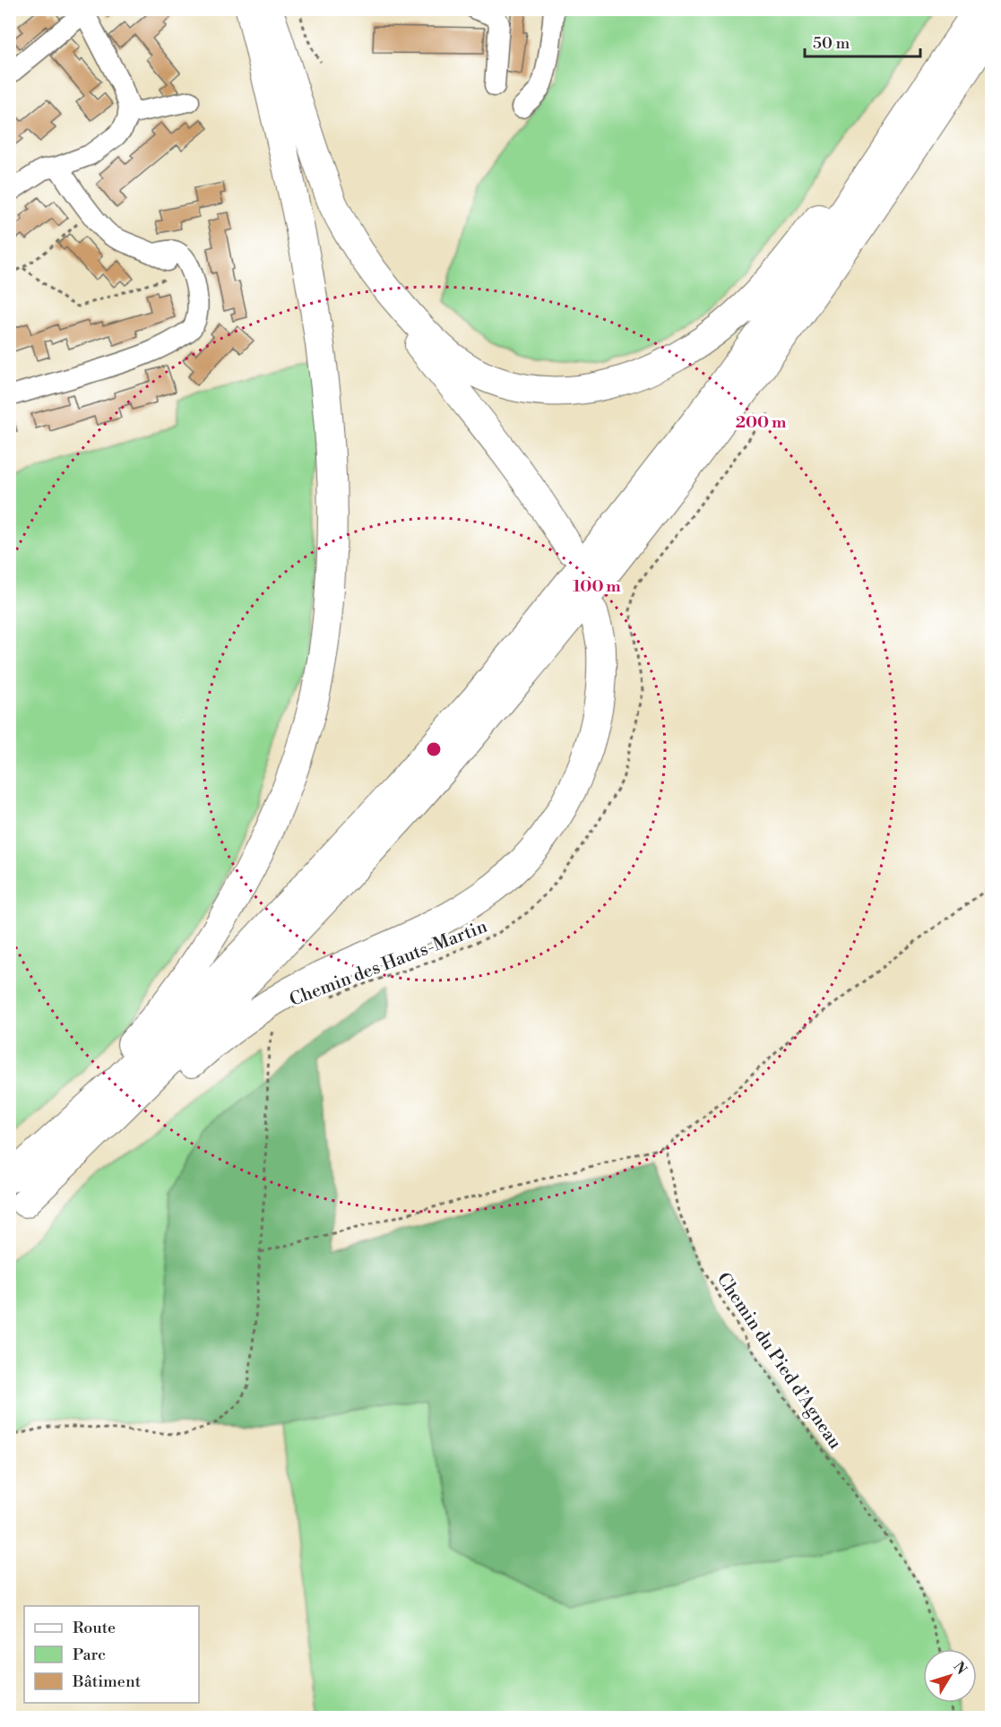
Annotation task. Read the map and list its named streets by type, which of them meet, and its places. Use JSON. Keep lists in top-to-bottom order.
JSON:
{
  "streets": {
    "path": ["Chemin des Hauts-Martin", "Chemin du Pied d’Agneau"]
  },
  "legend": ["Route", "Parc", "Bâtiment"],
  "scale_bar": "50 m",
  "north": "top right",
  "rings": ["200 m", "100 m"]
}
